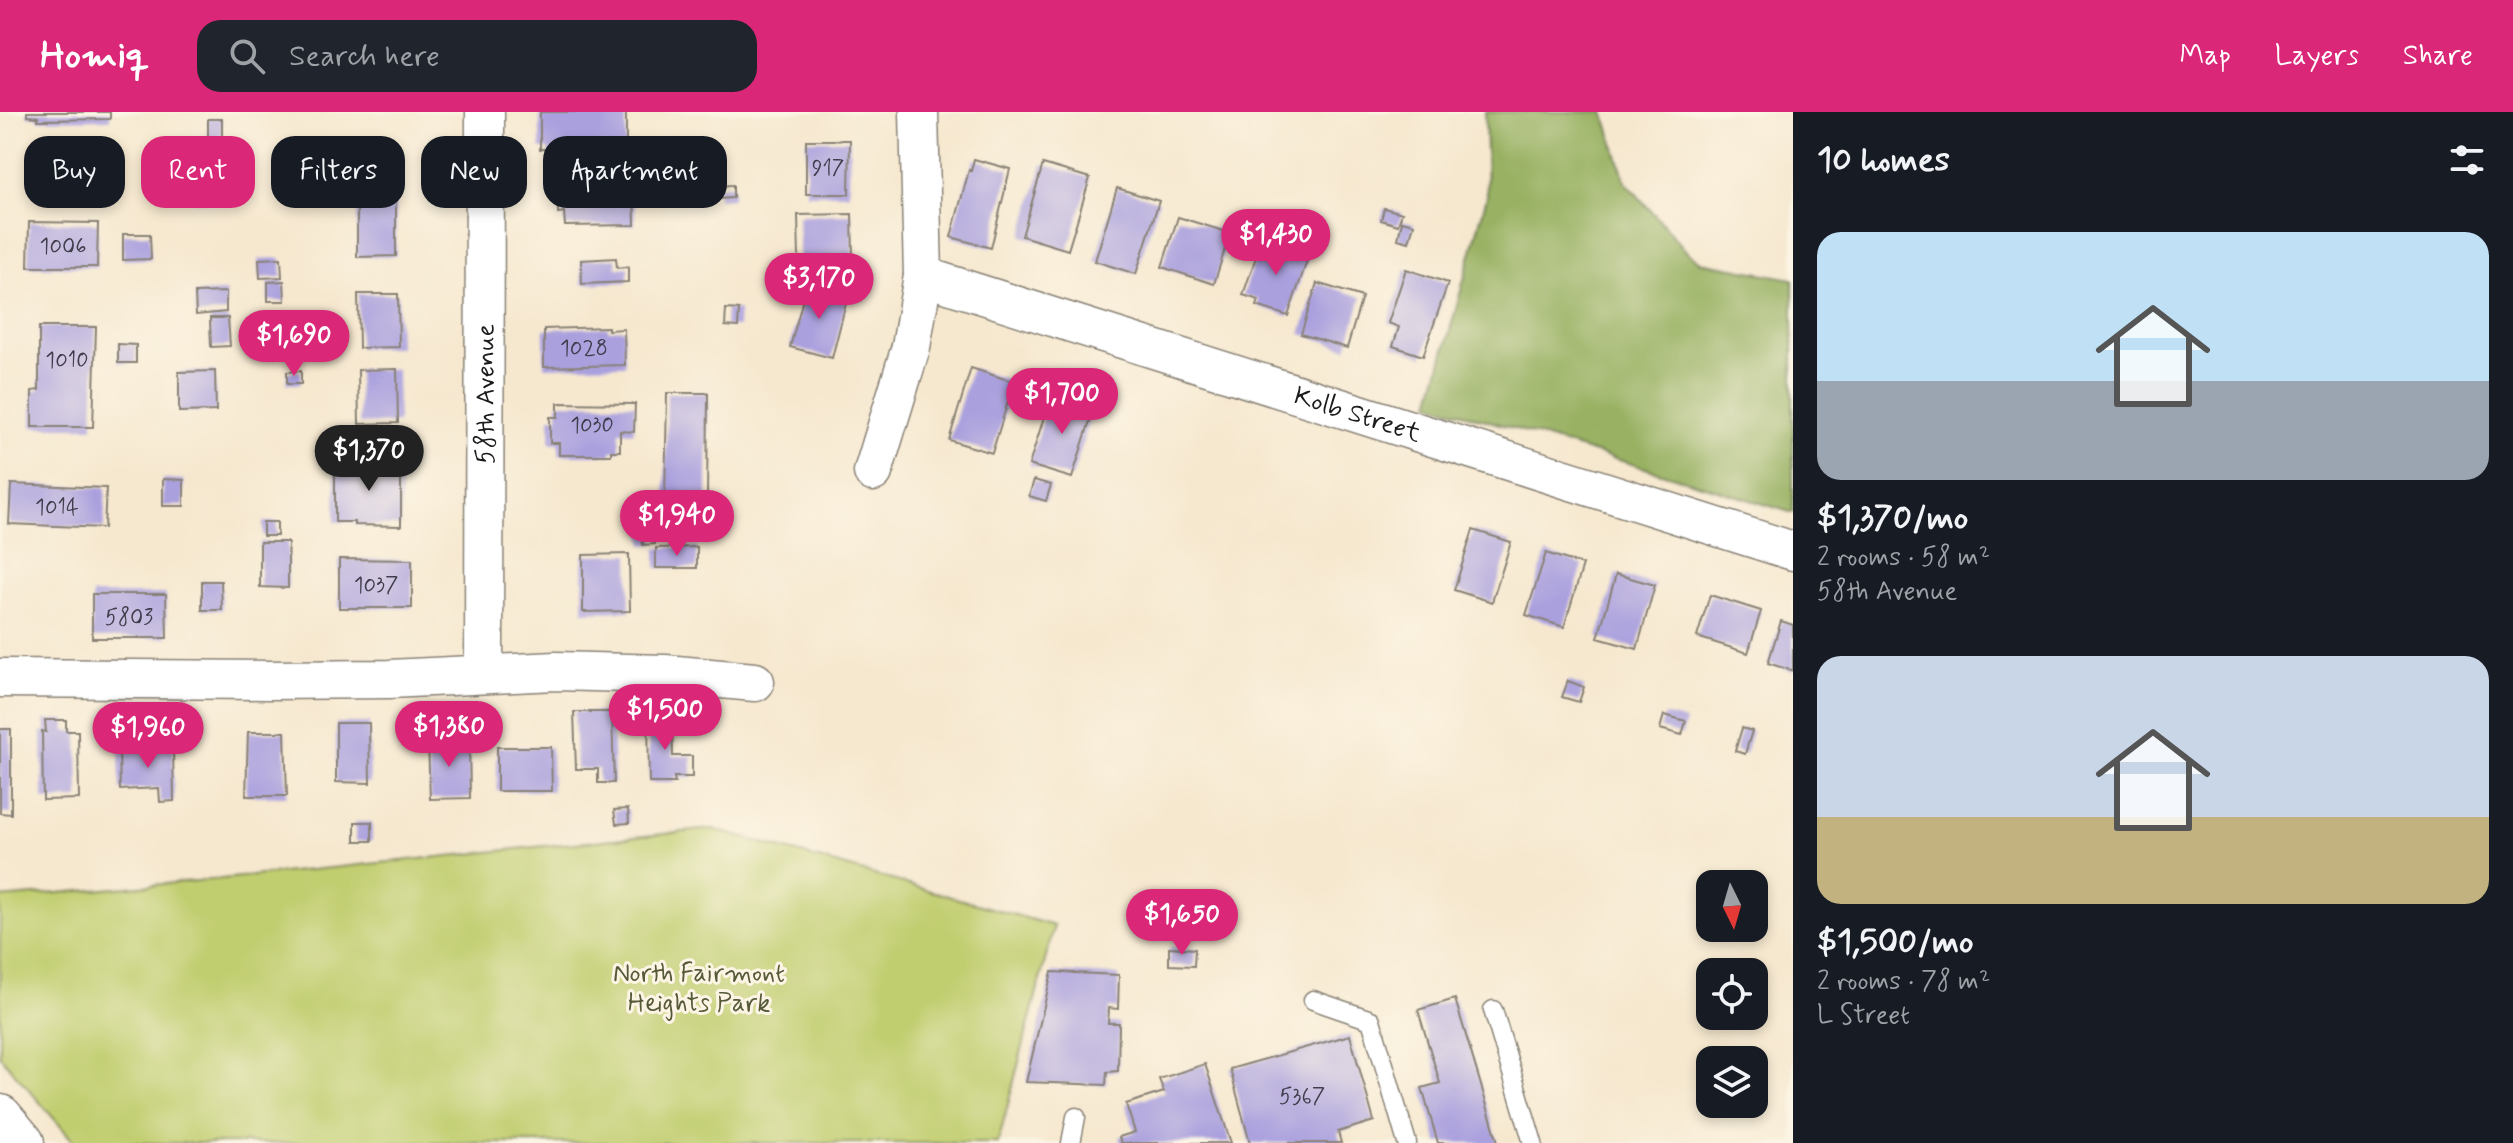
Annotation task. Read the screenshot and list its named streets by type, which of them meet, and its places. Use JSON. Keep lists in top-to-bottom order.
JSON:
{
  "streets": {
    "street": ["58th Avenue", "Kolb Street"]
  },
  "parks": ["North Fairmont Heights Park"],
  "house_numbers": [
    "917",
    "1006",
    "1028",
    "1010",
    "1030",
    "1014",
    "1037",
    "5803",
    "5367"
  ],
  "north": "bottom",
  "page": {
    "header": "Homiq",
    "search": "Search here",
    "nav": ["Map", "Layers", "Share"],
    "heading": "10 homes",
    "chip": [
      "Buy",
      "Rent",
      "Filters",
      "New",
      "Apartment"
    ],
    "list": [
      {
        "name": "$1,370/mo",
        "note": "2 rooms · 58 m² · 58th Avenue"
      },
      {
        "name": "$1,500/mo",
        "note": "2 rooms · 78 m² · L Street"
      }
    ],
    "price": [
      "$1,430",
      "$3,170",
      "$1,690",
      "$1,700",
      "$1,370",
      "$1,940",
      "$1,500",
      "$1,380",
      "$1,960",
      "$1,650"
    ]
  }
}
